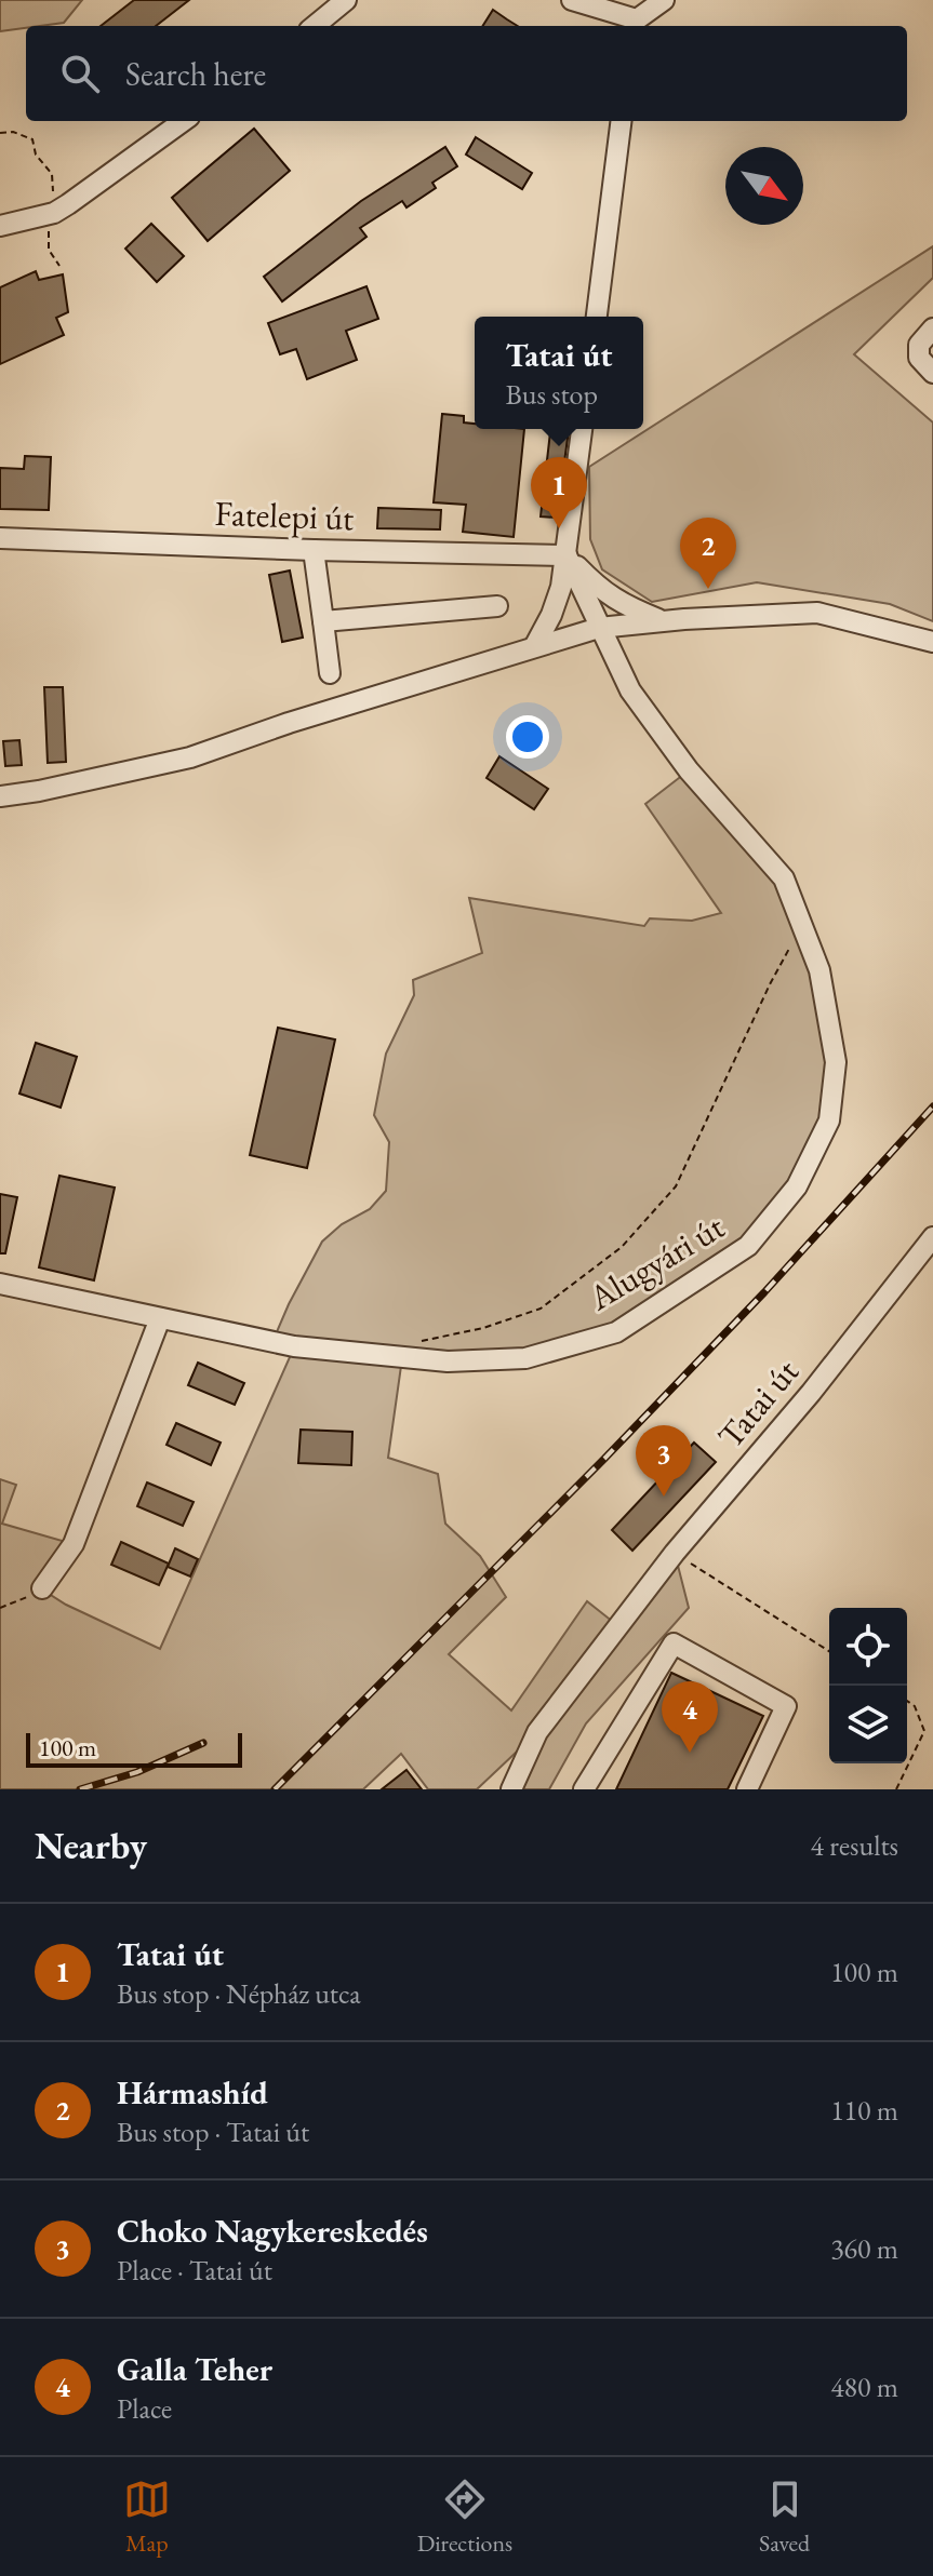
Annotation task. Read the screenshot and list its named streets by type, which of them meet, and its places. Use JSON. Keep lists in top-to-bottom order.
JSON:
{
  "streets": {
    "street": ["Fatelepi út", "Alugyári út", "Tatai út"]
  },
  "crossings": [
    ["Fatelepi út", "Alugyári út"]
  ],
  "scale_bar": "100 m",
  "north": "bottom right",
  "page": {
    "search": "Search here",
    "popup": ["Tatai út", "Bus stop"],
    "pins": [
      "1",
      "2",
      "3",
      "4"
    ],
    "scale": "100 m",
    "heading": ["Nearby", "4 results"],
    "list": [
      {
        "mark": "1",
        "name": "Tatai út",
        "note": "Bus stop · Népház utca",
        "value": "100 m"
      },
      {
        "mark": "2",
        "name": "Hármashíd",
        "note": "Bus stop · Tatai út",
        "value": "110 m"
      },
      {
        "mark": "3",
        "name": "Choko Nagykereskedés",
        "note": "Place · Tatai út",
        "value": "360 m"
      },
      {
        "mark": "4",
        "name": "Galla Teher",
        "note": "Place",
        "value": "480 m"
      }
    ],
    "nav": ["Map", "Directions", "Saved"]
  }
}
